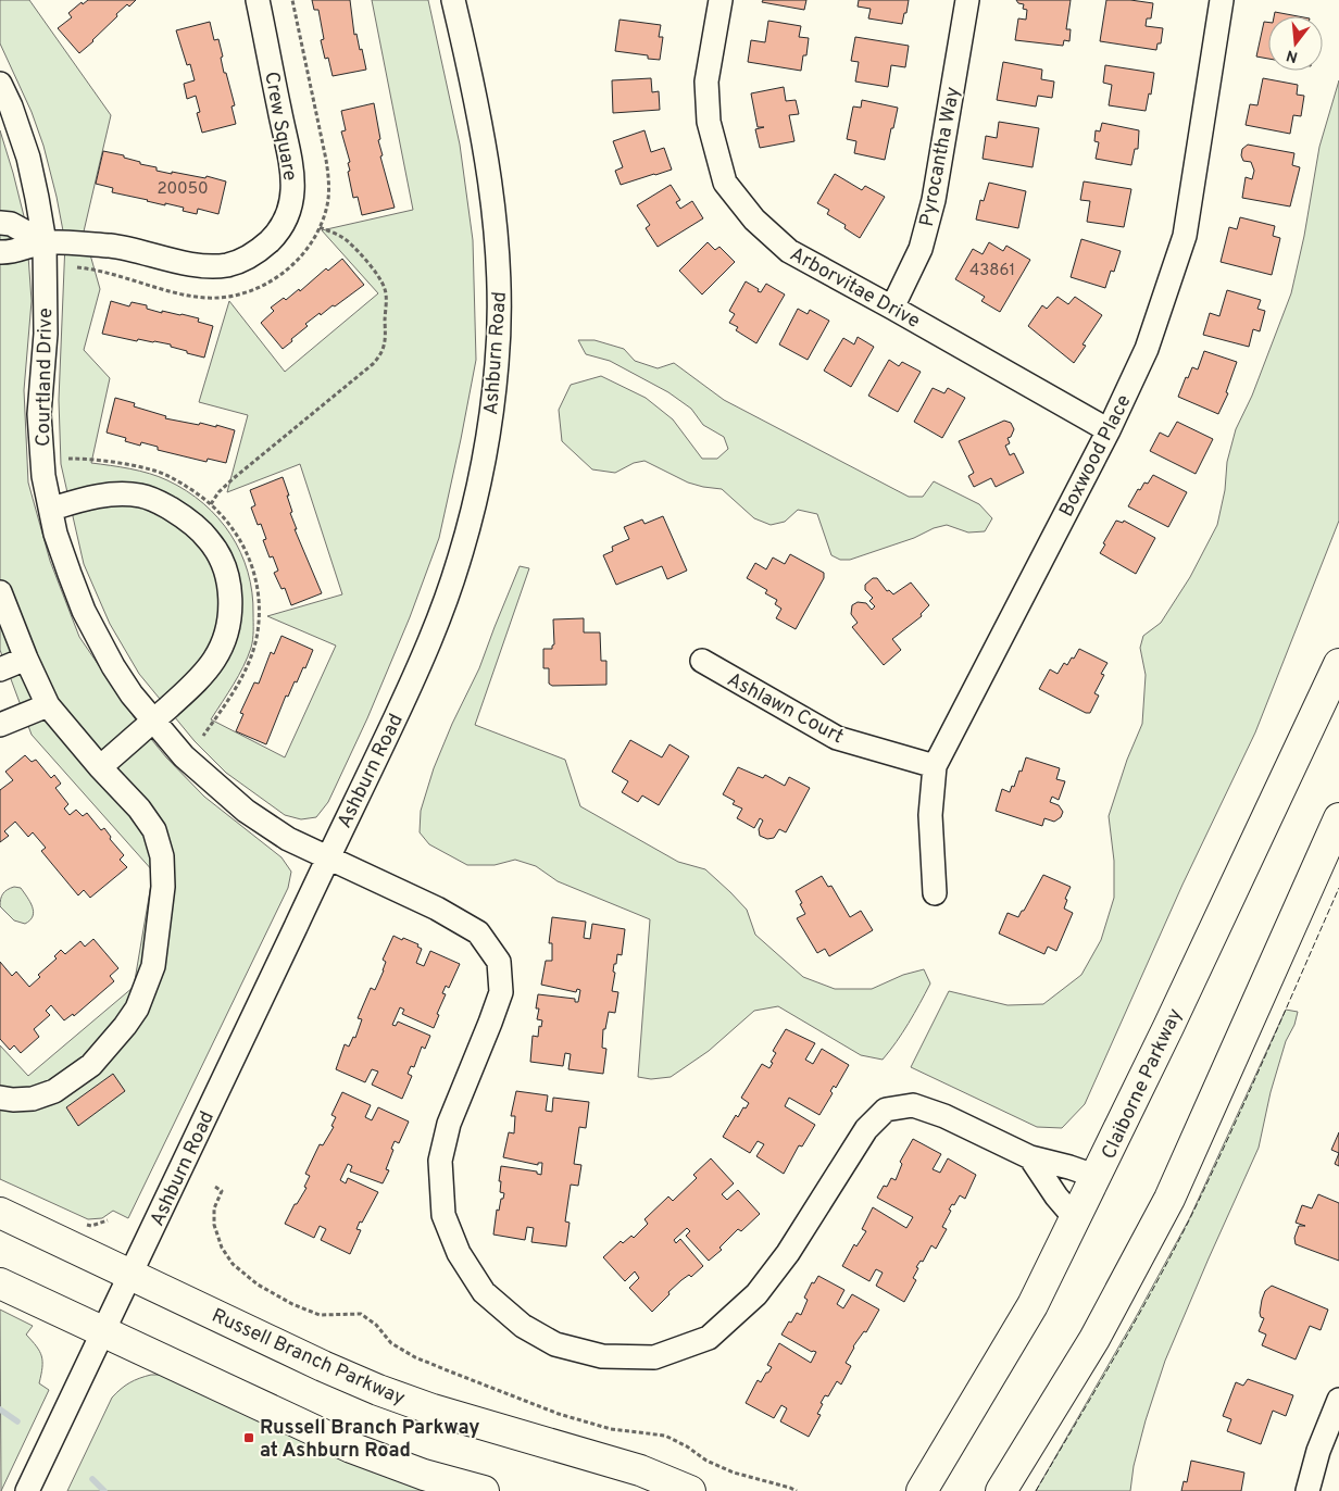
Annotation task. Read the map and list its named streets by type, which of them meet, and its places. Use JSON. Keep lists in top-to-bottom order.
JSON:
{
  "streets": {
    "main road": ["Claiborne Parkway", "Russell Branch Parkway"],
    "street": [
      "Crew Square",
      "Pyrocantha Way",
      "Arborvitae Drive",
      "Ashburn Road",
      "Courtland Drive",
      "Boxwood Place",
      "Ashlawn Court"
    ]
  },
  "crossings": [
    ["Crew Square", "Courtland Drive"],
    ["Pyrocantha Way", "Arborvitae Drive"],
    ["Arborvitae Drive", "Boxwood Place"],
    ["Ashburn Road", "Courtland Drive"],
    ["Ashburn Road", "Russell Branch Parkway"],
    ["Courtland Drive", "Claiborne Parkway"],
    ["Boxwood Place", "Ashlawn Court"]
  ],
  "places": {
    "transit": ["Russell Branch Parkway at Ashburn Road"]
  },
  "house_numbers": ["20050", "43861"],
  "north": "bottom"
}
